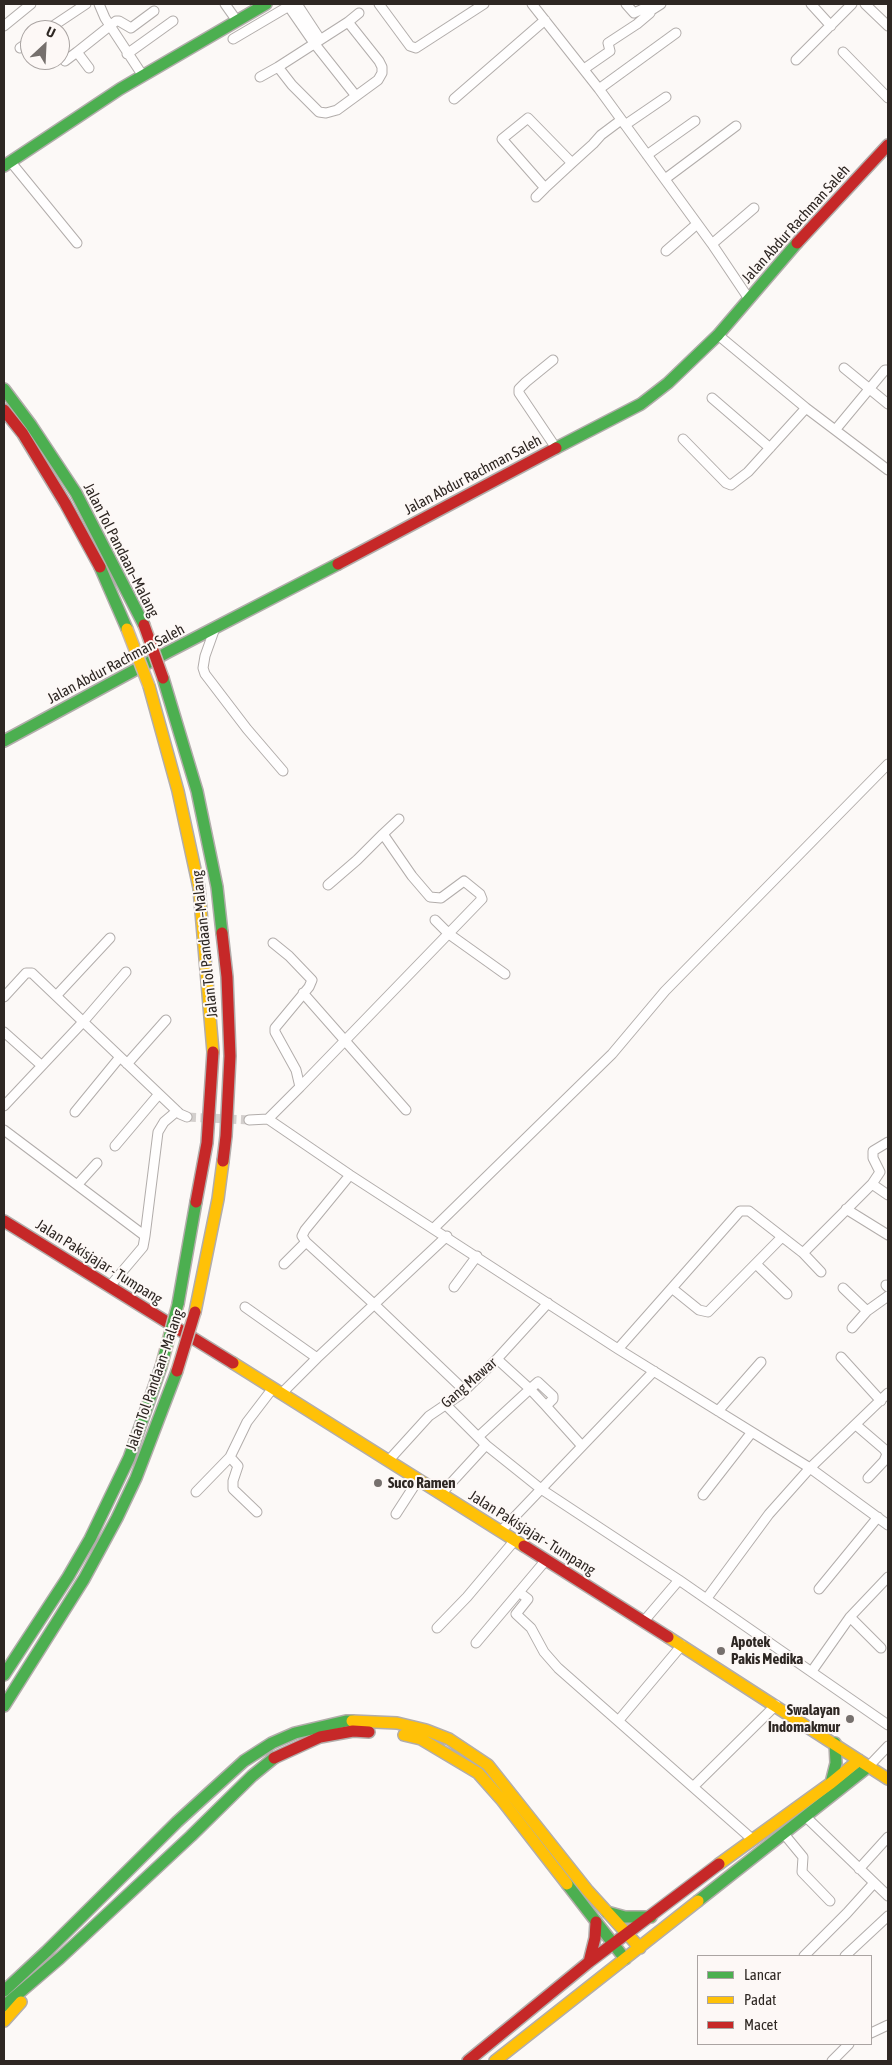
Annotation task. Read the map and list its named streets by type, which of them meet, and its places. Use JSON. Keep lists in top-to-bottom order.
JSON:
{
  "streets": {
    "main road": ["Jalan Abdur Rachman Saleh", "Jalan Tol Pandaan–Malang", "Jalan Pakisjajar - Tumpang"],
    "street": ["Gang Mawar"]
  },
  "crossings": [
    ["Jalan Pakisjajar - Tumpang", "Gang Mawar"]
  ],
  "places": ["Suco Ramen", "Apotek Pakis Medika", "Swalayan Indomakmur"],
  "legend": ["Lancar", "Padat", "Macet"],
  "north": "top right"
}
